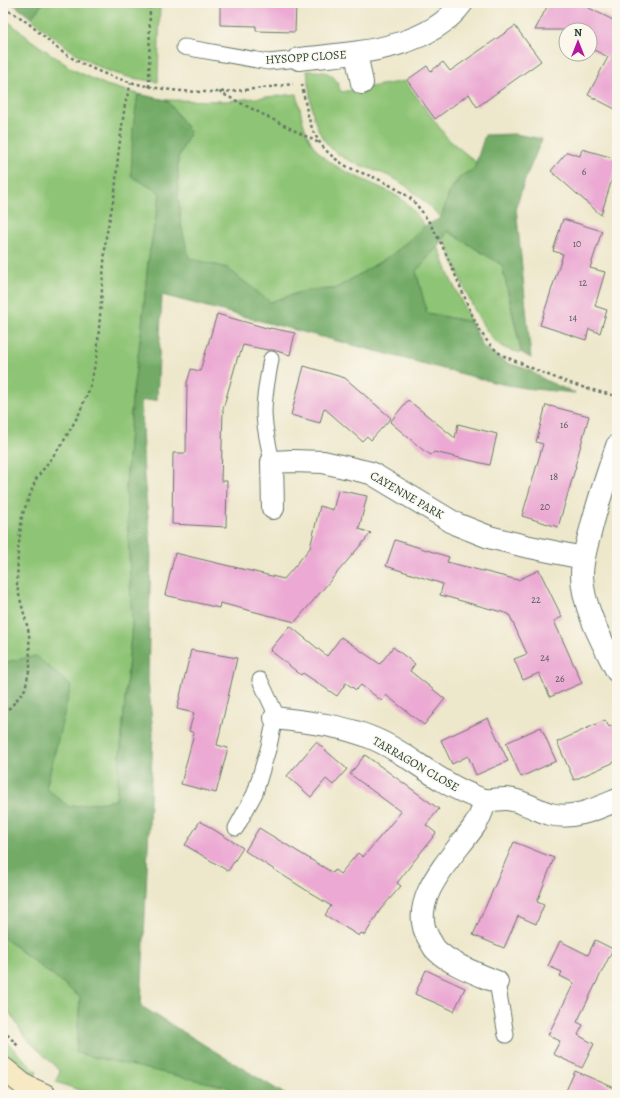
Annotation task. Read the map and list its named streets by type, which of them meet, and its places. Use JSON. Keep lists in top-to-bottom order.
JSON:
{
  "streets": {
    "street": ["HYSOPP CLOSE", "CAYENNE PARK", "TARRAGON CLOSE"]
  },
  "house_numbers": [
    "6",
    "10",
    "12",
    "14",
    "16",
    "18",
    "20",
    "22",
    "24",
    "26"
  ],
  "north": "top"
}
